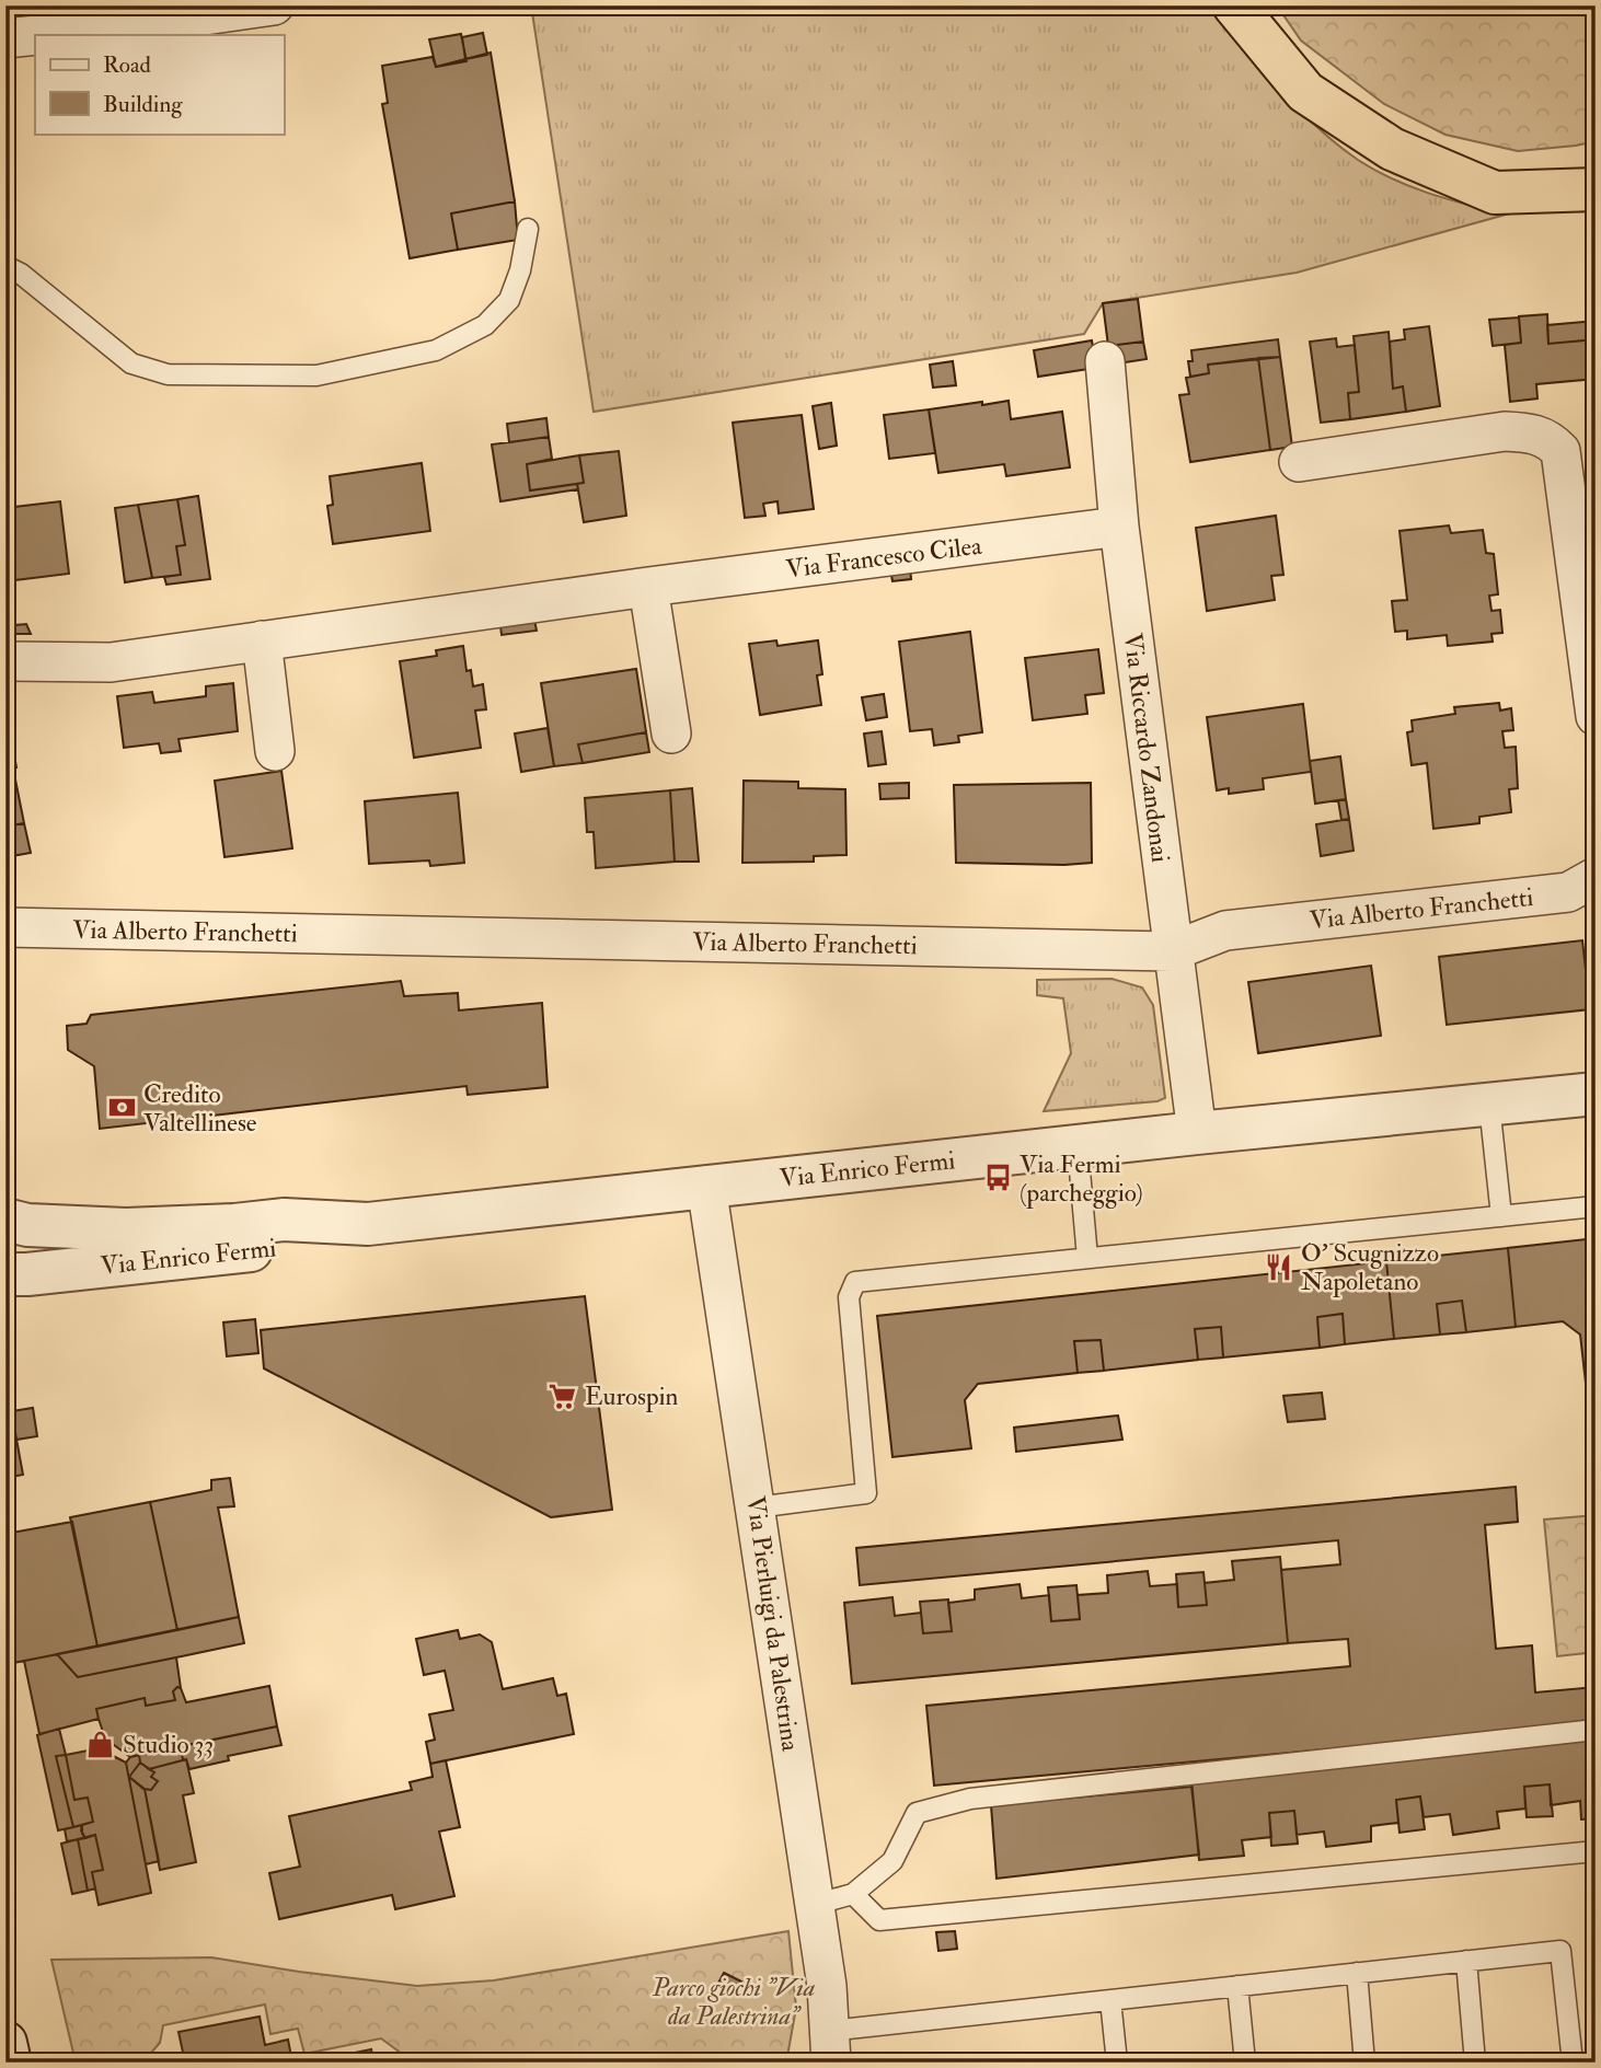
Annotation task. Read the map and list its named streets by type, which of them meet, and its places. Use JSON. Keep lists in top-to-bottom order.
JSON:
{
  "streets": {
    "street": [
      "Via Francesco Cilea",
      "Via Riccardo Zandonai",
      "Via Alberto Franchetti",
      "Via Enrico Fermi",
      "Via Pierluigi da Palestrina"
    ]
  },
  "crossings": [
    ["Via Francesco Cilea", "Via Riccardo Zandonai"],
    ["Via Riccardo Zandonai", "Via Alberto Franchetti"],
    ["Via Riccardo Zandonai", "Via Enrico Fermi"],
    ["Via Enrico Fermi", "Via Pierluigi da Palestrina"]
  ],
  "parks": ["Parco giochi \"Via da Palestrina\""],
  "places": {
    "bank": ["Credito Valtellinese"],
    "bus stop": ["Via Fermi (parcheggio)"],
    "restaurant": ["O' Scugnizzo Napoletano"],
    "supermarket": ["Eurospin"],
    "shop": ["Studio 33"]
  },
  "legend": ["Road", "Building"]
}
